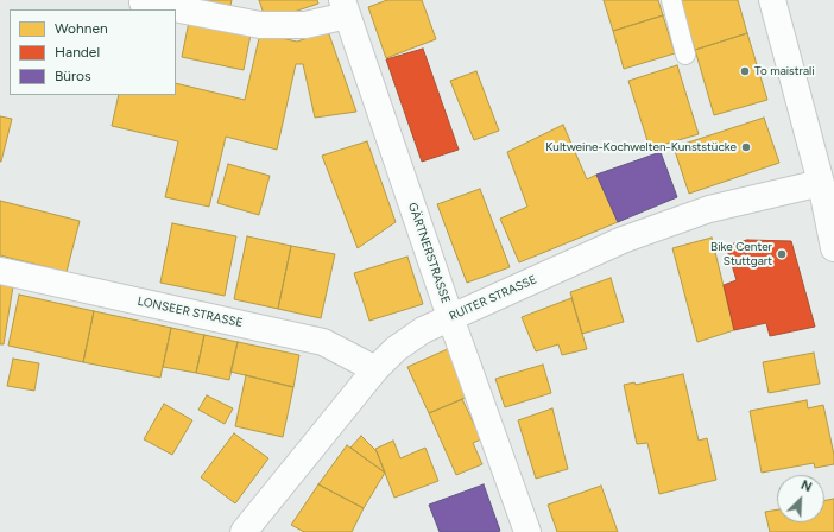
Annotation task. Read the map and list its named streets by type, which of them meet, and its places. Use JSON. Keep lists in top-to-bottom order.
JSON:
{
  "streets": {
    "street": ["GÄRTNERSTRASSE", "RUITER STRASSE", "LONSEER STRASSE"]
  },
  "crossings": [
    ["GÄRTNERSTRASSE", "RUITER STRASSE"],
    ["RUITER STRASSE", "LONSEER STRASSE"]
  ],
  "places": ["To maistrali", "Kultweine-Kochwelten-Kunststücke", "Bike Center Stuttgart"],
  "legend": ["Wohnen", "Handel", "Büros"],
  "north": "top right"
}
